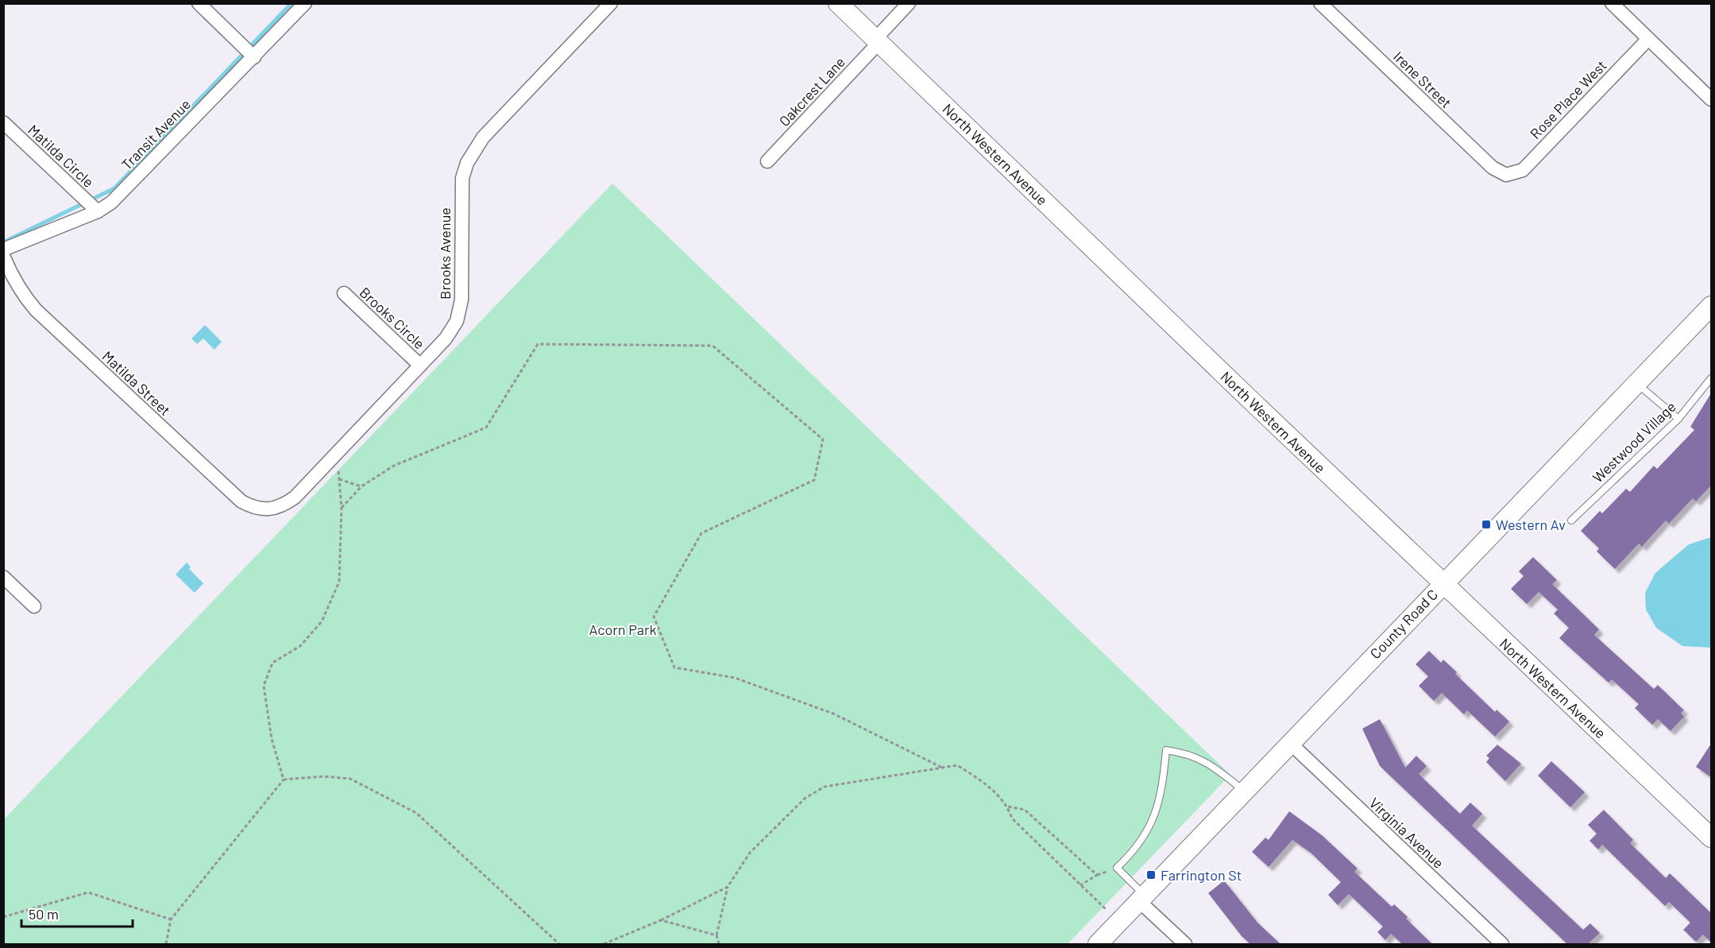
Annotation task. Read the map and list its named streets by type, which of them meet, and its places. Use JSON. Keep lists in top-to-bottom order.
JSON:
{
  "streets": {
    "street": [
      "Irene Street",
      "Oakcrest Lane",
      "Rose Place West",
      "Transit Avenue",
      "North Western Avenue",
      "Matilda Circle",
      "Brooks Avenue",
      "Brooks Circle",
      "Matilda Street",
      "County Road C",
      "Virginia Avenue"
    ],
    "lane": ["Westwood Village"]
  },
  "crossings": [
    ["Irene Street", "Rose Place West"],
    ["Oakcrest Lane", "North Western Avenue"],
    ["Transit Avenue", "Matilda Circle"],
    ["North Western Avenue", "County Road C"],
    ["Brooks Avenue", "Brooks Circle"],
    ["Brooks Avenue", "Matilda Street"],
    ["County Road C", "Virginia Avenue"]
  ],
  "parks": ["Acorn Park"],
  "places": {
    "transit": ["Western Av", "Farrington St"]
  },
  "scale_bar": "50 m"
}
